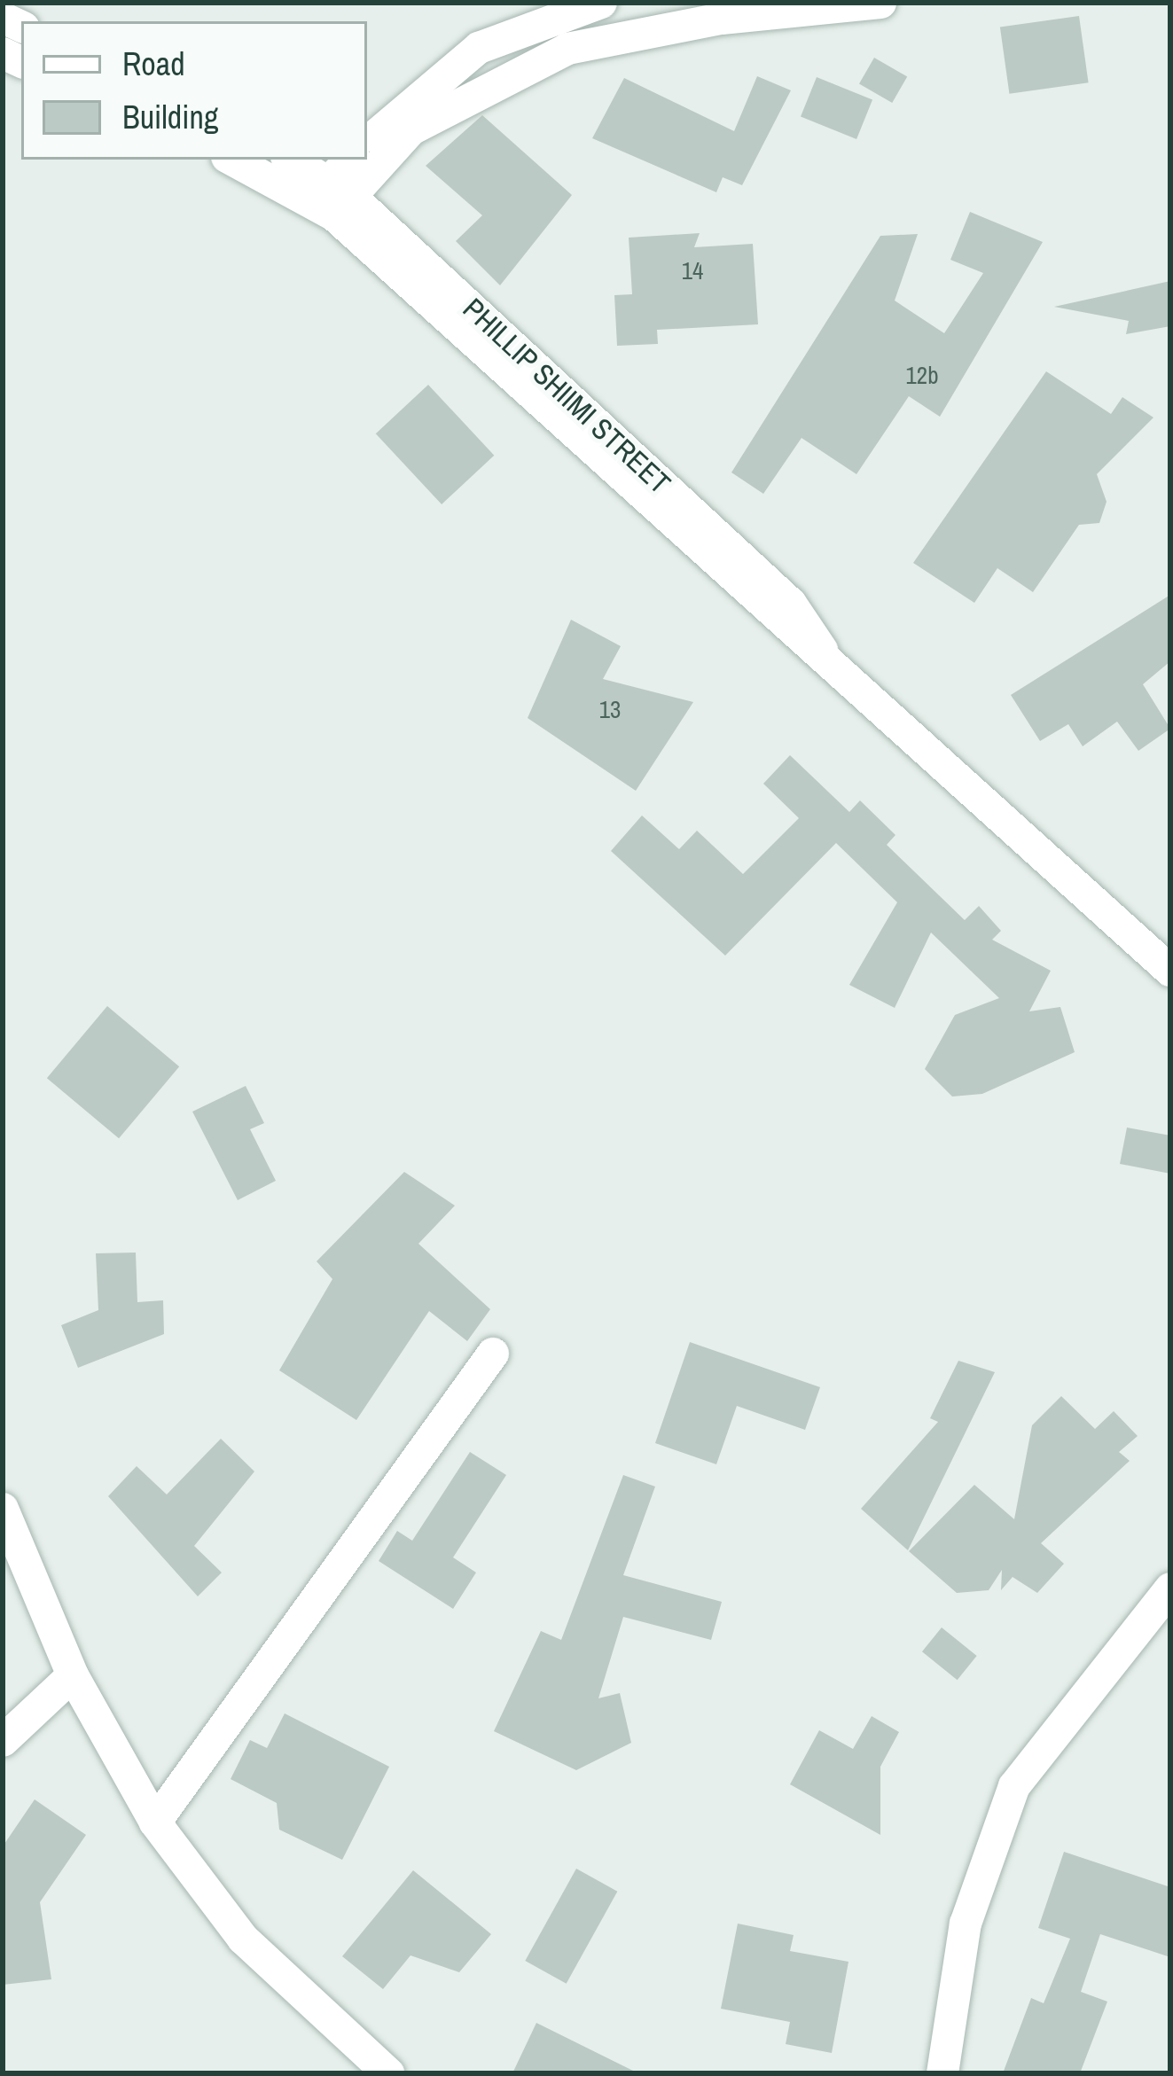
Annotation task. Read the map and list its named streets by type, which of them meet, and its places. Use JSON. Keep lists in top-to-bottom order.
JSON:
{
  "streets": {
    "street": ["PHILLIP SHIIMI STREET"]
  },
  "house_numbers": ["14", "12b", "13"],
  "legend": ["Road", "Building"]
}
